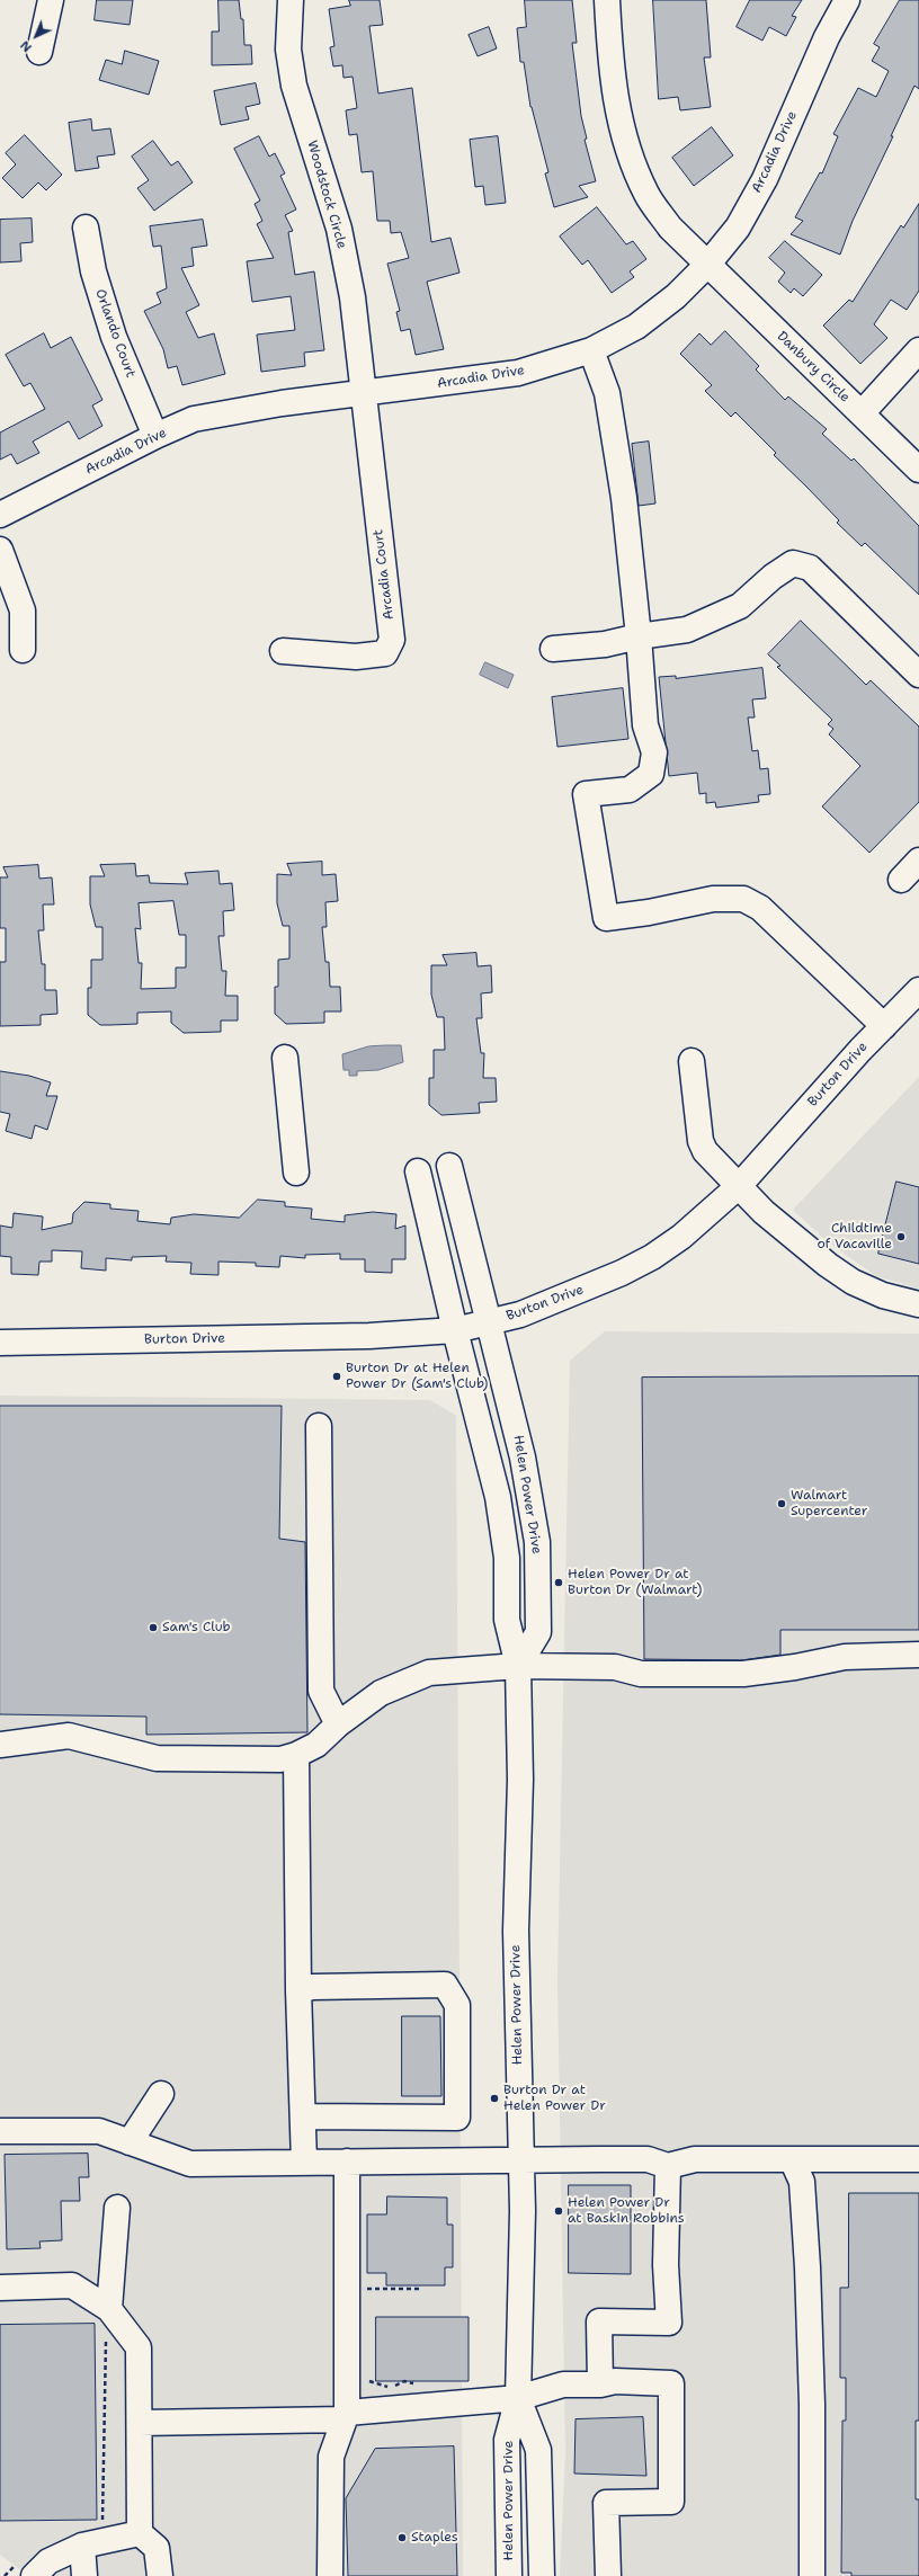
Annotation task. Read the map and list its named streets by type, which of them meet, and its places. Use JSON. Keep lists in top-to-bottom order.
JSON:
{
  "streets": {
    "street": [
      "Arcadia Drive",
      "Woodstock Circle",
      "Orlando Court",
      "Danbury Circle",
      "Arcadia Court",
      "Burton Drive",
      "Helen Power Drive"
    ]
  },
  "crossings": [
    ["Arcadia Drive", "Woodstock Circle"],
    ["Arcadia Drive", "Orlando Court"],
    ["Arcadia Drive", "Danbury Circle"],
    ["Arcadia Drive", "Arcadia Court"],
    ["Woodstock Circle", "Arcadia Court"],
    ["Burton Drive", "Helen Power Drive"]
  ],
  "places": [
    "Childtime of Vacaville",
    "Burton Dr at Helen Power Dr (Sam's Club)",
    "Walmart Supercenter",
    "Helen Power Dr at Burton Dr (Walmart)",
    "Sam's Club",
    "Burton Dr at Helen Power Dr",
    "Helen Power Dr at Baskin Robbins",
    "Staples"
  ],
  "north": "bottom left"
}
